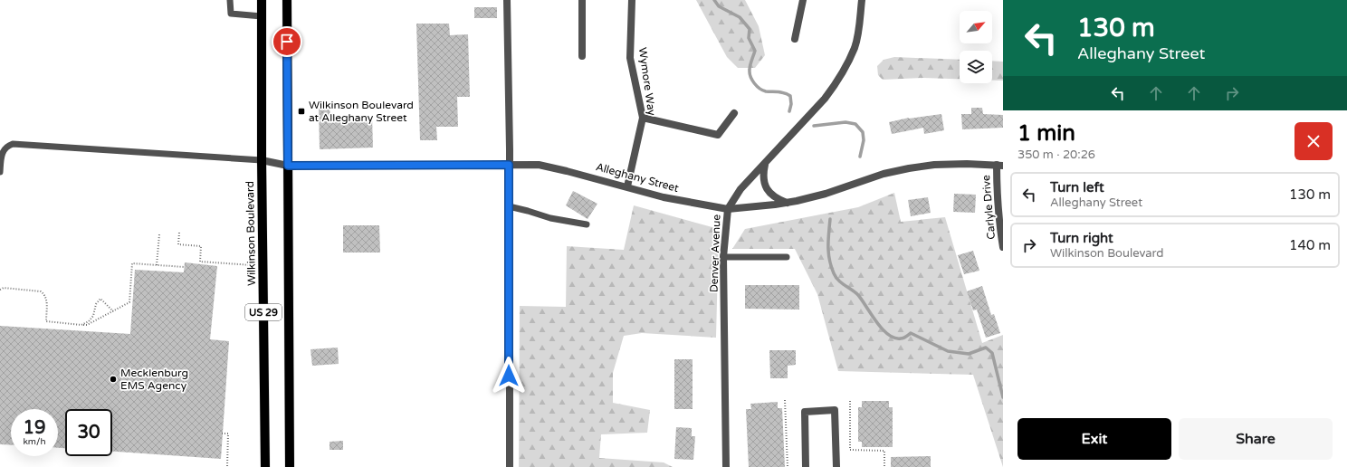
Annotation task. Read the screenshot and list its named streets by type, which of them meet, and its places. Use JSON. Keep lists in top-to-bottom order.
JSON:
{
  "streets": {
    "main road": ["Wilkinson Boulevard", "US 29"],
    "street": [
      "Wymore Way",
      "Alleghany Street",
      "Carlyle Drive",
      "Denver Avenue"
    ]
  },
  "crossings": [
    ["Wymore Way", "Alleghany Street"],
    ["Alleghany Street", "Carlyle Drive"],
    ["Alleghany Street", "Wilkinson Boulevard"],
    ["Alleghany Street", "Denver Avenue"],
    ["Alleghany Street", "US 29"]
  ],
  "places": {
    "transit": ["Wilkinson Boulevard at Alleghany Street"],
    "other": ["Mecklenburg EMS Agency"]
  },
  "north": "top right",
  "page": {
    "turn": ["130 m", "Alleghany Street"],
    "heading": ["1 min", "350 m · 20:26"],
    "list": [
      {
        "name": "Turn left",
        "note": "Alleghany Street",
        "value": "130 m"
      },
      {
        "name": "Turn right",
        "note": "Wilkinson Boulevard",
        "value": "140 m"
      }
    ],
    "speed": "19 km/h",
    "limit": "30",
    "buttons": ["Exit", "Share"]
  }
}
